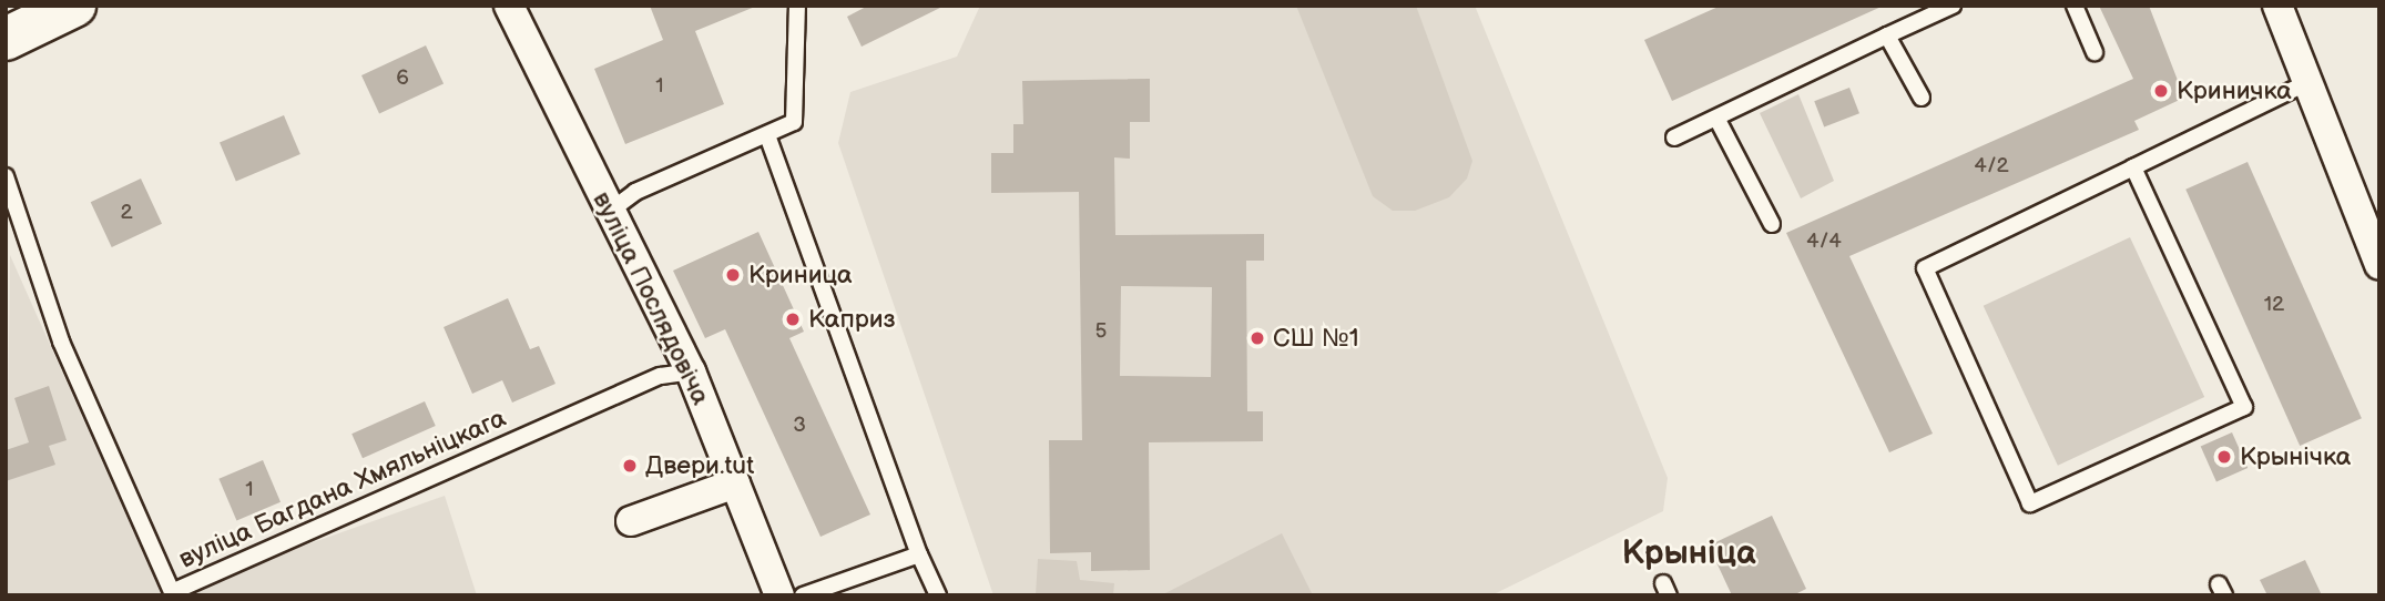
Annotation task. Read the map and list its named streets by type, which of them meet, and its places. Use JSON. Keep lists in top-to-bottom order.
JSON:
{
  "streets": {
    "street": ["вуліца Послядовіча"],
    "lane": ["вуліца Багдана Хмяльніцкага"]
  },
  "crossings": [
    ["вуліца Послядовіча", "вуліца Багдана Хмяльніцкага"]
  ],
  "districts": ["Крыніца"],
  "places": [
    "Криничка",
    "Криница",
    "Каприз",
    "СШ №1",
    "Крынічка",
    "Двери.tut"
  ],
  "house_numbers": [
    "6",
    "1",
    "4/2",
    "2",
    "4/4",
    "12",
    "5",
    "3",
    "1"
  ]
}
